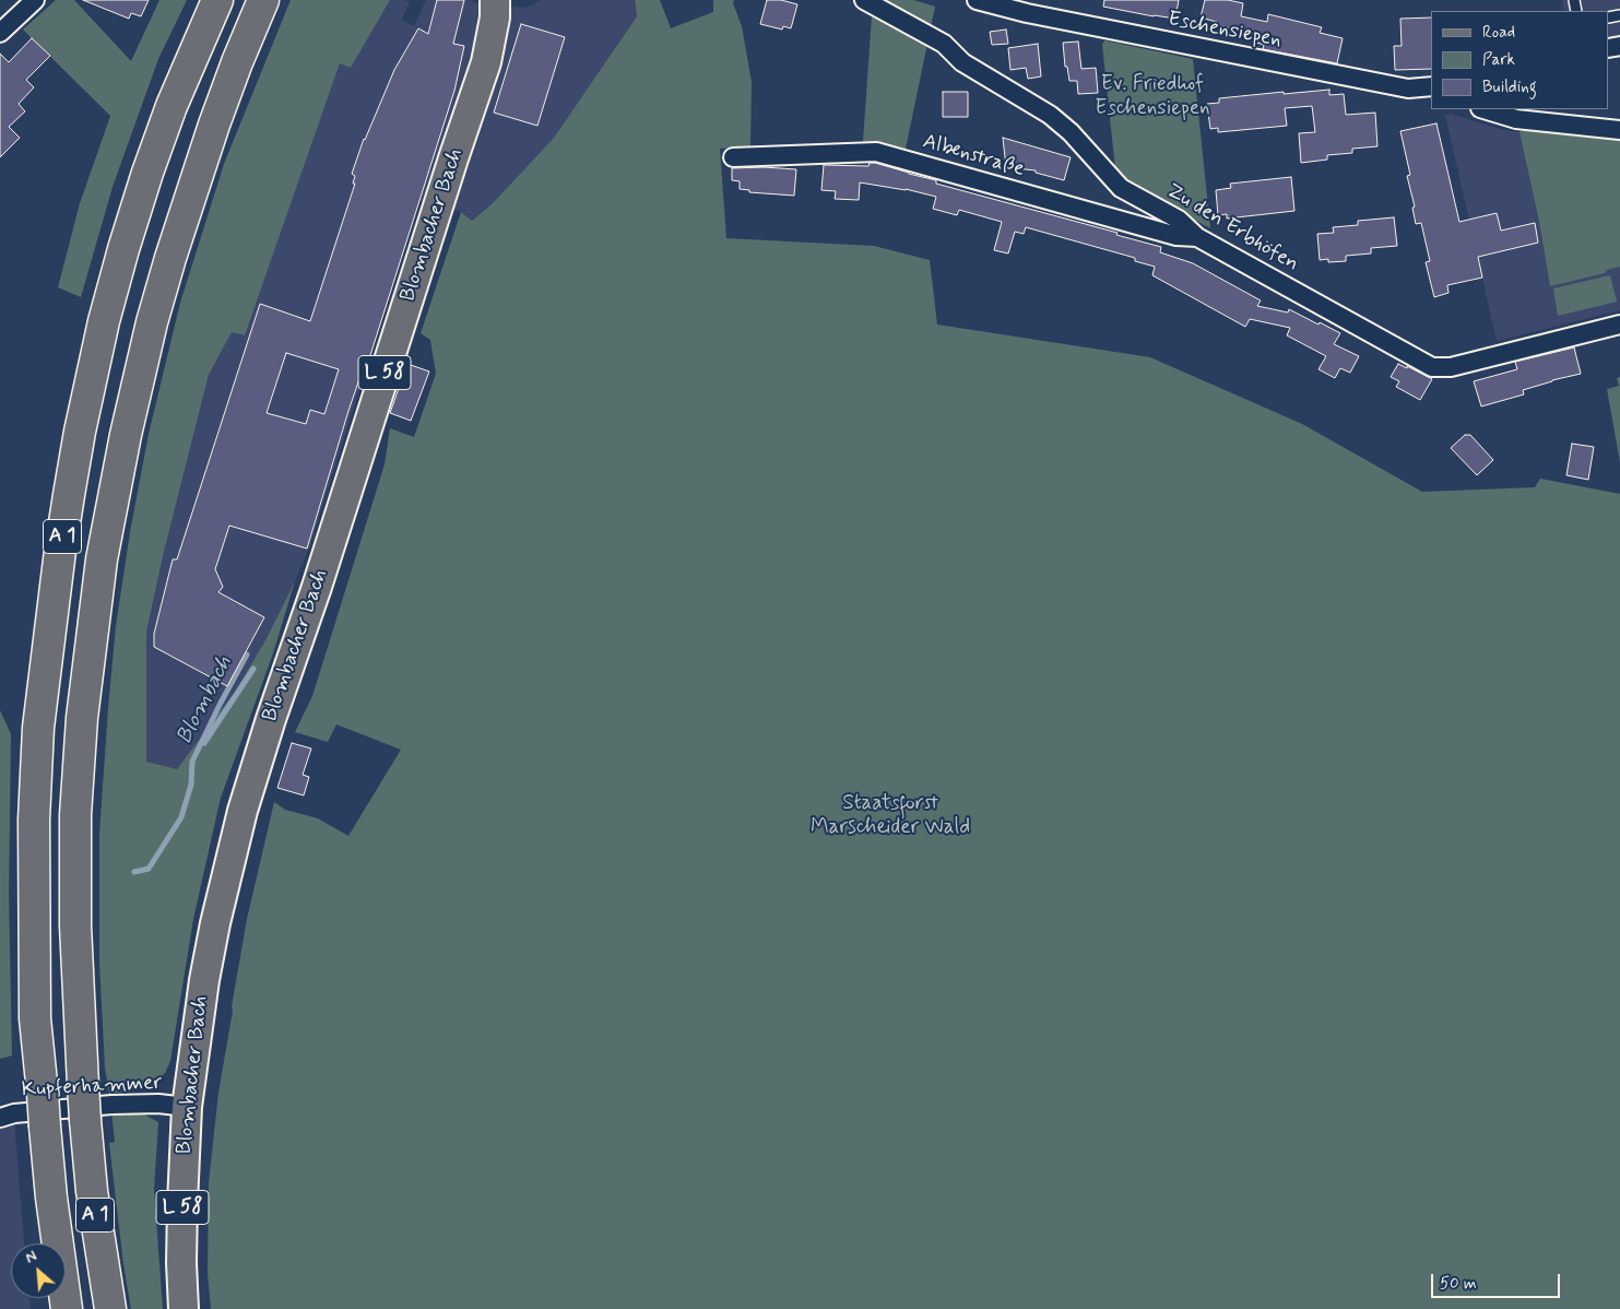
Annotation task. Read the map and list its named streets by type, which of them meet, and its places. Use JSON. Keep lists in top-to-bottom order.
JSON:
{
  "streets": {
    "highway": ["A 1"],
    "main road": ["Blombacher Bach", "L 58"],
    "street": [
      "Eschensiepen",
      "Albenstraße",
      "Zu den Erbhöfen",
      "Kupferhammer"
    ]
  },
  "crossings": [
    ["Albenstraße", "Zu den Erbhöfen"],
    ["Blombacher Bach", "Kupferhammer"]
  ],
  "water": ["Blombach"],
  "parks": ["Ev. Friedhof Eschensiepen", "Staatsforst Marscheider Wald"],
  "legend": ["Road", "Park", "Building"],
  "scale_bar": "50 m",
  "north": "top left"
}
